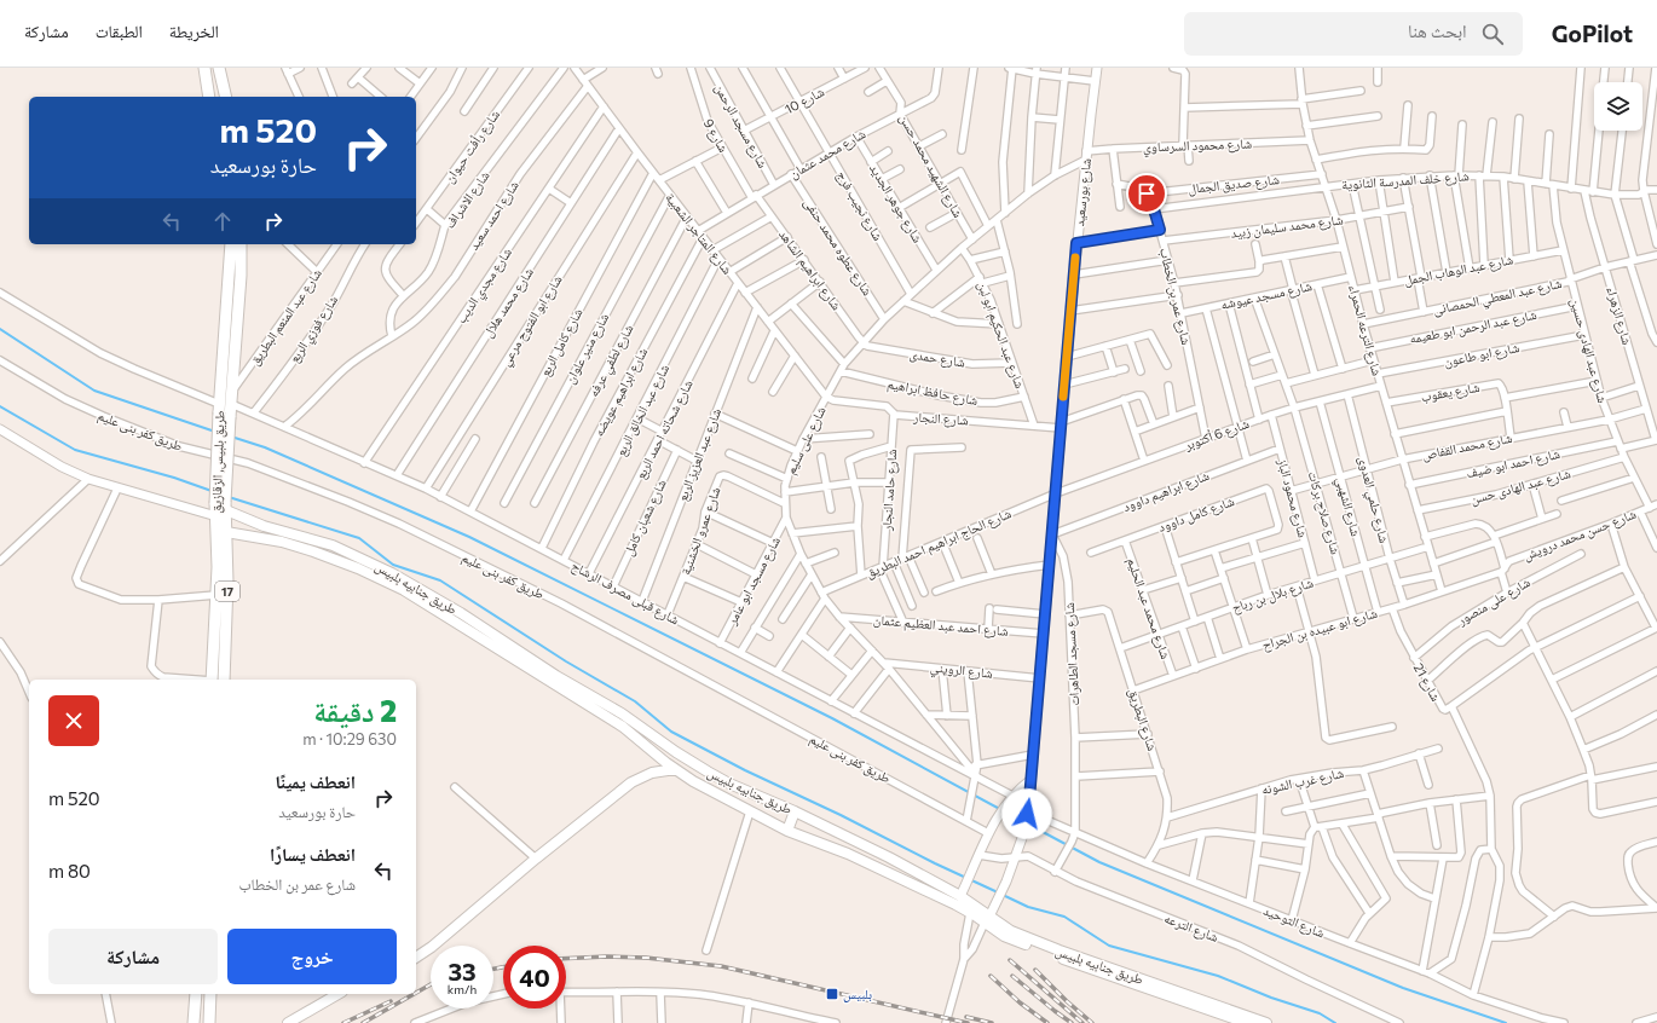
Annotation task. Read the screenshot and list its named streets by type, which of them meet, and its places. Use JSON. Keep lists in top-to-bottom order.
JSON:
{
  "streets": {
    "highway": ["طريق بلبيس, الزقازيق", "17"],
    "main road": ["طريق جنابيه بلبيس"],
    "street": [
      "شارع 10",
      "شارع مسجد الرحمن",
      "شارع 9",
      "شارع محمود السرساوي",
      "شارع رأفت حيوان",
      "شارع محمد عثمان",
      "شارع الشهيد محمد حسن",
      "شارع خلف المدرسة الثانوية",
      "شارع صديق الجمال",
      "شارع بورسعيد",
      "شارع الاشراف",
      "شارع جوهر الجديد",
      "شارع نجيب فرج",
      "شارع احمد سعيد",
      "شارع محمد سليمان زبيد",
      "شارع المتاجر الشعبية",
      "شارع عطوه محمد حنفى",
      "شارع ابراهيم الشاهد",
      "شارع عبد الوهاب الجمل",
      "شارع مجدي الديب",
      "شارع مسجد عيوشه",
      "شارع عمر بن الخطاب",
      "شارع عبد المعطي الحمصانى",
      "شارع محمد هلال",
      "شارع الزهراء",
      "شارع عبد المنعم البطريق",
      "شارع ابو الفتوح مرعي",
      "شارع عبد الرحمن ابو طعيمه",
      "شارع فوزي الربع",
      "شارع الترعه الحمراء",
      "شارع عبد الحكيم ابو لبن",
      "شارع كامل الربع",
      "شارع منير علوان",
      "شارع عبد الهادى حسين",
      "شارع ابو طاعون",
      "شارع حمدى",
      "شارع لطفي عرفه",
      "شارع ابراهيم عويضه",
      "شارع حافظ ابراهيم",
      "شارع يعقوب",
      "شارع عبد الخالق الربع",
      "شارع النجار",
      "شارع شحاته احمد الربع",
      "طريق كفر بنى عليم",
      "شارع 6 أكتوبر",
      "شارع على سليم",
      "شارع محمد القفاص",
      "شارع عبد العزيز الربع",
      "شارع احمد ابو ضيف",
      "شارع عبد الهادى حسن",
      "شارع حامد النجار",
      "شارع ابراهيم داوود",
      "شارع محمود الباز",
      "شارع حلمي العدوى",
      "شارع الشهبي",
      "شارع صلاح بركات",
      "شارع كامل داوود",
      "شارع شعبان كامل",
      "شارع عمرو الخشنية",
      "شارع حسن محمد درويش",
      "شارع الحاج ابراهيم احمد البطريق",
      "شارع مسجد ابو عامر",
      "شارع قبلى مصرف الرشاح",
      "شارع بلال بن رباح",
      "شارع على منصور",
      "شارع محمد عبد الحليم",
      "شارع احمد عبد العظيم عثمان",
      "شارع ابو عبيده بن الجراح",
      "شارع مسجد الطاهرات",
      "شارع الرويني",
      "شارع 21",
      "شارع البطريق",
      "شارع غرب الشونه",
      "شارع التوحيد",
      "شارع الترعه"
    ]
  },
  "crossings": [
    ["شارع 10", "شارع مسجد الرحمن"],
    ["شارع 10", "شارع نجيب فرج"],
    ["شارع مسجد الرحمن", "شارع محمد عثمان"],
    ["شارع 9", "شارع محمد عثمان"],
    ["شارع 9", "شارع ابراهيم الشاهد"],
    ["شارع محمود السرساوي", "شارع بورسعيد"],
    ["شارع محمود السرساوي", "شارع الترعه الحمراء"],
    ["شارع محمود السرساوي", "شارع على سليم"],
    ["شارع محمد عثمان", "شارع الشهيد محمد حسن"],
    ["شارع محمد عثمان", "شارع جوهر الجديد"],
    ["شارع محمد عثمان", "شارع نجيب فرج"],
    ["شارع محمد عثمان", "شارع المتاجر الشعبية"],
    ["شارع محمد عثمان", "شارع عطوه محمد حنفى"],
    ["شارع محمد عثمان", "شارع ابراهيم الشاهد"],
    ["شارع الشهيد محمد حسن", "شارع على سليم"],
    ["شارع خلف المدرسة الثانوية", "شارع عمر بن الخطاب"],
    ["شارع خلف المدرسة الثانوية", "شارع الزهراء"],
    ["شارع خلف المدرسة الثانوية", "شارع الترعه الحمراء"],
    ["شارع خلف المدرسة الثانوية", "شارع عبد الهادى حسين"],
    ["شارع صديق الجمال", "شارع عمر بن الخطاب"],
    ["شارع صديق الجمال", "شارع الترعه الحمراء"],
    ["شارع بورسعيد", "شارع النجار"],
    ["شارع بورسعيد", "شارع 6 أكتوبر"],
    ["شارع بورسعيد", "شارع على سليم"],
    ["شارع بورسعيد", "شارع ابراهيم داوود"],
    ["شارع بورسعيد", "شارع الحاج ابراهيم احمد البطريق"],
    ["شارع بورسعيد", "طريق جنابيه بلبيس"],
    ["شارع بورسعيد", "شارع احمد عبد العظيم عثمان"],
    ["شارع بورسعيد", "شارع مسجد الطاهرات"],
    ["شارع بورسعيد", "شارع الرويني"],
    ["شارع بورسعيد", "شارع التوحيد"],
    ["شارع بورسعيد", "شارع الترعه"],
    ["شارع الاشراف", "شارع احمد سعيد"],
    ["شارع جوهر الجديد", "شارع على سليم"],
    ["شارع نجيب فرج", "شارع على سليم"],
    ["شارع احمد سعيد", "شارع المتاجر الشعبية"],
    ["شارع احمد سعيد", "شارع قبلى مصرف الرشاح"],
    ["شارع محمد سليمان زبيد", "شارع عمر بن الخطاب"],
    ["شارع محمد سليمان زبيد", "شارع الترعه الحمراء"],
    ["شارع المتاجر الشعبية", "شارع مجدي الديب"],
    ["شارع المتاجر الشعبية", "شارع محمد هلال"],
    ["شارع المتاجر الشعبية", "شارع ابو الفتوح مرعي"],
    ["شارع المتاجر الشعبية", "شارع كامل الربع"],
    ["شارع المتاجر الشعبية", "شارع منير علوان"],
    ["شارع المتاجر الشعبية", "شارع لطفي عرفه"],
    ["شارع المتاجر الشعبية", "شارع ابراهيم عويضه"],
    ["شارع المتاجر الشعبية", "شارع عبد الخالق الربع"],
    ["شارع المتاجر الشعبية", "شارع النجار"],
    ["شارع المتاجر الشعبية", "شارع شحاته احمد الربع"],
    ["شارع المتاجر الشعبية", "شارع على سليم"],
    ["شارع المتاجر الشعبية", "شارع عبد العزيز الربع"],
    ["شارع عطوه محمد حنفى", "شارع على سليم"],
    ["شارع ابراهيم الشاهد", "شارع حمدى"],
    ["شارع ابراهيم الشاهد", "شارع على سليم"],
    ["شارع عبد الوهاب الجمل", "شارع الترعه الحمراء"],
    ["شارع عبد الوهاب الجمل", "شارع عبد الهادى حسين"],
    ["شارع مجدي الديب", "شارع قبلى مصرف الرشاح"],
    ["شارع مسجد عيوشه", "شارع عمر بن الخطاب"],
    ["شارع مسجد عيوشه", "شارع الترعه الحمراء"],
    ["شارع مسجد عيوشه", "شارع صلاح بركات"],
    ["شارع عمر بن الخطاب", "شارع 6 أكتوبر"],
    ["شارع عبد المعطي الحمصانى", "شارع الزهراء"],
    ["شارع عبد المعطي الحمصانى", "شارع الترعه الحمراء"],
    ["شارع عبد المعطي الحمصانى", "شارع عبد الهادى حسين"],
    ["شارع محمد هلال", "شارع قبلى مصرف الرشاح"],
    ["شارع الزهراء", "شارع محمد القفاص"],
    ["شارع عبد المنعم البطريق", "طريق بلبيس, الزقازيق"],
    ["شارع عبد المنعم البطريق", "شارع قبلى مصرف الرشاح"],
    ["شارع ابو الفتوح مرعي", "شارع قبلى مصرف الرشاح"],
    ["شارع عبد الرحمن ابو طعيمه", "شارع الترعه الحمراء"],
    ["شارع عبد الرحمن ابو طعيمه", "شارع عبد الهادى حسين"],
    ["شارع فوزي الربع", "شارع قبلى مصرف الرشاح"],
    ["شارع الترعه الحمراء", "شارع ابو طاعون"],
    ["شارع الترعه الحمراء", "شارع يعقوب"],
    ["شارع الترعه الحمراء", "شارع 6 أكتوبر"],
    ["شارع الترعه الحمراء", "شارع محمد القفاص"],
    ["شارع الترعه الحمراء", "شارع احمد ابو ضيف"],
    ["شارع الترعه الحمراء", "شارع عبد الهادى حسن"],
    ["شارع الترعه الحمراء", "شارع بلال بن رباح"],
    ["شارع الترعه الحمراء", "شارع ابو عبيده بن الجراح"],
    ["شارع عبد الحكيم ابو لبن", "شارع حمدى"],
    ["شارع عبد الحكيم ابو لبن", "شارع حافظ ابراهيم"],
    ["شارع عبد الحكيم ابو لبن", "شارع النجار"],
    ["شارع عبد الحكيم ابو لبن", "شارع على سليم"],
    ["شارع كامل الربع", "شارع قبلى مصرف الرشاح"],
    ["شارع عبد الهادى حسين", "شارع ابو طاعون"],
    ["شارع عبد الهادى حسين", "شارع محمد القفاص"],
    ["شارع عبد الهادى حسين", "شارع احمد ابو ضيف"],
    ["شارع عبد الهادى حسين", "شارع عبد الهادى حسن"],
    ["شارع عبد الهادى حسين", "شارع حسن محمد درويش"],
    ["شارع حمدى", "شارع على سليم"],
    ["شارع ابراهيم عويضه", "شارع قبلى مصرف الرشاح"],
    ["شارع حافظ ابراهيم", "شارع على سليم"],
    ["شارع عبد الخالق الربع", "شارع قبلى مصرف الرشاح"],
    ["شارع النجار", "شارع على سليم"],
    ["شارع النجار", "شارع حامد النجار"],
    ["شارع شحاته احمد الربع", "شارع قبلى مصرف الرشاح"],
    ["شارع 6 أكتوبر", "شارع محمود الباز"],
    ["شارع 6 أكتوبر", "شارع حلمي العدوى"],
    ["شارع 6 أكتوبر", "شارع الشهبي"],
    ["شارع 6 أكتوبر", "شارع صلاح بركات"],
    ["شارع 6 أكتوبر", "شارع الحاج ابراهيم احمد البطريق"],
    ["شارع على سليم", "شارع عمرو الخشنية"],
    ["شارع على سليم", "شارع الحاج ابراهيم احمد البطريق"],
    ["شارع على سليم", "شارع مسجد ابو عامر"],
    ["شارع على سليم", "شارع قبلى مصرف الرشاح"],
    ["شارع على سليم", "شارع احمد عبد العظيم عثمان"],
    ["شارع على سليم", "شارع الرويني"],
    ["شارع محمد القفاص", "شارع محمود الباز"],
    ["شارع محمد القفاص", "شارع حلمي العدوى"],
    ["شارع محمد القفاص", "شارع الشهبي"],
    ["شارع محمد القفاص", "شارع صلاح بركات"],
    ["شارع عبد العزيز الربع", "شارع قبلى مصرف الرشاح"],
    ["طريق بلبيس, الزقازيق", "طريق جنابيه بلبيس"],
    ["طريق بلبيس, الزقازيق", "شارع قبلى مصرف الرشاح"],
    ["شارع حامد النجار", "شارع الحاج ابراهيم احمد البطريق"],
    ["شارع ابراهيم داوود", "شارع محمود الباز"],
    ["شارع ابراهيم داوود", "شارع مسجد الطاهرات"],
    ["شارع محمود الباز", "شارع بلال بن رباح"],
    ["شارع حلمي العدوى", "شارع بلال بن رباح"],
    ["شارع حلمي العدوى", "شارع ابو عبيده بن الجراح"],
    ["شارع الشهبي", "شارع بلال بن رباح"],
    ["شارع الشهبي", "شارع ابو عبيده بن الجراح"],
    ["شارع صلاح بركات", "شارع بلال بن رباح"],
    ["شارع صلاح بركات", "شارع ابو عبيده بن الجراح"],
    ["شارع كامل داوود", "شارع محمد عبد الحليم"],
    ["شارع شعبان كامل", "شارع قبلى مصرف الرشاح"],
    ["شارع عمرو الخشنية", "شارع قبلى مصرف الرشاح"],
    ["شارع حسن محمد درويش", "شارع ابو عبيده بن الجراح"],
    ["شارع مسجد ابو عامر", "شارع قبلى مصرف الرشاح"],
    ["شارع بلال بن رباح", "شارع محمد عبد الحليم"],
    ["شارع بلال بن رباح", "شارع البطريق"],
    ["شارع على منصور", "شارع 21"],
    ["شارع محمد عبد الحليم", "شارع ابو عبيده بن الجراح"],
    ["شارع ابو عبيده بن الجراح", "شارع 21"],
    ["شارع ابو عبيده بن الجراح", "شارع البطريق"],
    ["شارع مسجد الطاهرات", "شارع البطريق"],
    ["شارع مسجد الطاهرات", "شارع التوحيد"],
    ["شارع مسجد الطاهرات", "شارع الترعه"],
    ["شارع 21", "شارع التوحيد"],
    ["شارع البطريق", "شارع غرب الشونه"],
    ["شارع البطريق", "شارع التوحيد"]
  ],
  "places": {
    "transit": ["بلبيس"]
  },
  "page": {
    "header": "GoPilot",
    "search": "ابحث هنا",
    "nav": ["الخريطة", "الطبقات", "مشاركة"],
    "turn": ["520 m", "حارة بورسعيد"],
    "heading": ["2 دقيقة", "630 m · 10:29"],
    "list": [
      {
        "name": "انعطف يمينًا",
        "note": "حارة بورسعيد",
        "value": "520 m"
      },
      {
        "name": "انعطف يسارًا",
        "note": "شارع عمر بن الخطاب",
        "value": "80 m"
      }
    ],
    "buttons": ["خروج", "مشاركة"],
    "speed": "33 km/h",
    "limit": "40"
  }
}
